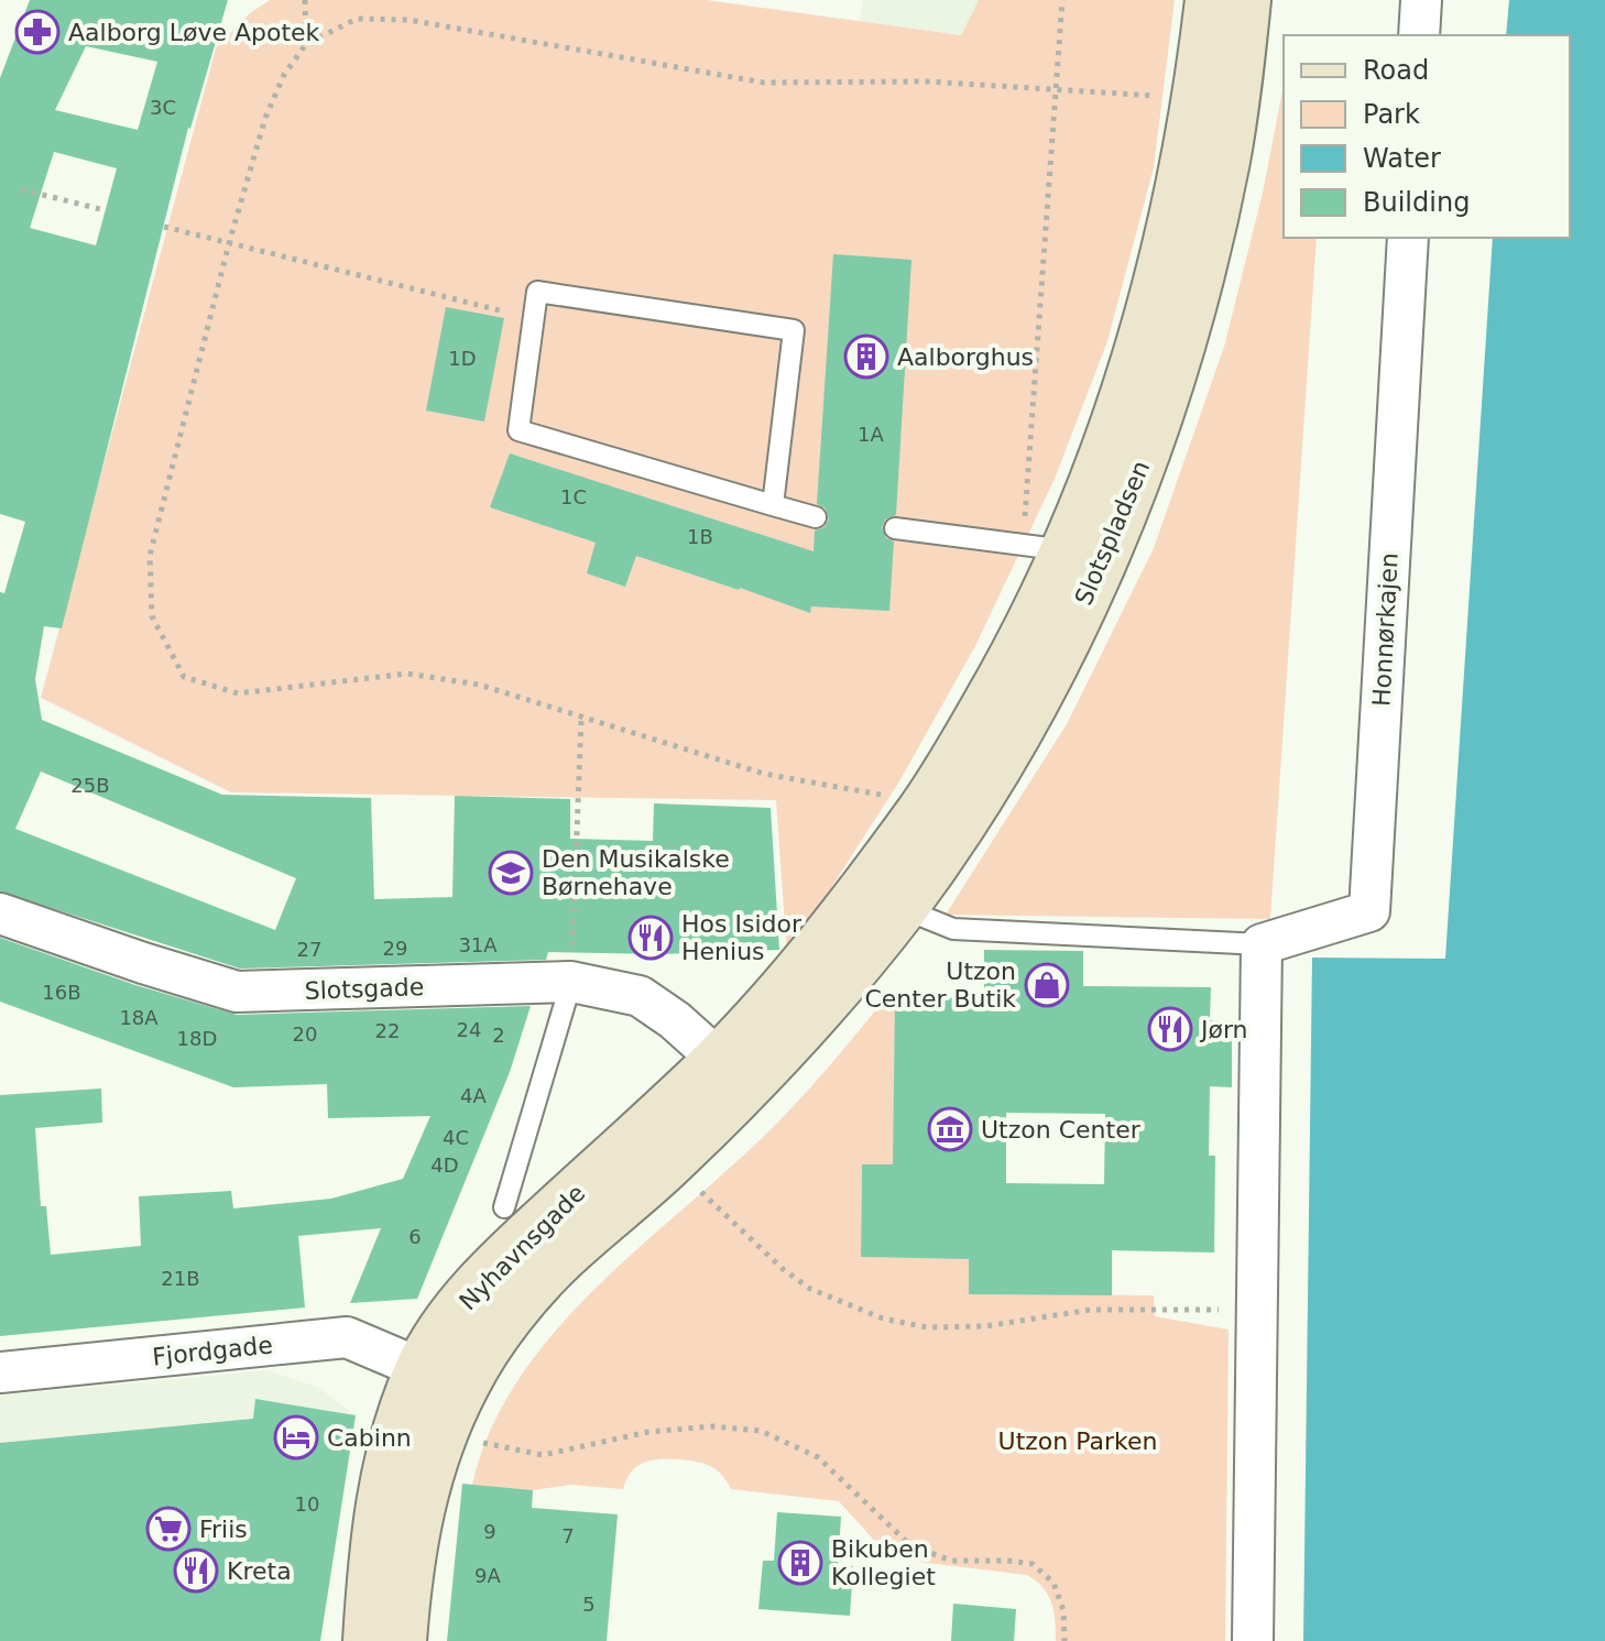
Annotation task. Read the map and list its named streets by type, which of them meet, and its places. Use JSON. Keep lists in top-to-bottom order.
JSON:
{
  "streets": {
    "main road": ["Slotspladsen", "Nyhavnsgade"],
    "street": ["Honnørkajen", "Slotsgade", "Fjordgade"]
  },
  "crossings": [
    ["Slotspladsen", "Nyhavnsgade"],
    ["Slotsgade", "Nyhavnsgade"],
    ["Nyhavnsgade", "Fjordgade"]
  ],
  "parks": ["Utzon Parken"],
  "places": {
    "pharmacy": ["Aalborg Løve Apotek"],
    "building": ["Aalborghus", "Bikuben Kollegiet"],
    "school or university": ["Den Musikalske Børnehave"],
    "restaurant": ["Hos Isidor Henius", "Jørn", "Kreta"],
    "shop": ["Utzon Center Butik"],
    "museum": ["Utzon Center"],
    "hotel": ["Cabinn"],
    "supermarket": ["Friis"]
  },
  "house_numbers": [
    "3C",
    "1D",
    "1A",
    "1C",
    "1B",
    "25B",
    "31A",
    "29",
    "27",
    "16B",
    "18A",
    "24",
    "22",
    "20",
    "2",
    "18D",
    "4A",
    "4C",
    "4D",
    "6",
    "21B",
    "10",
    "9",
    "7",
    "9A",
    "5"
  ],
  "legend": [
    "Road",
    "Park",
    "Water",
    "Building"
  ]
}
